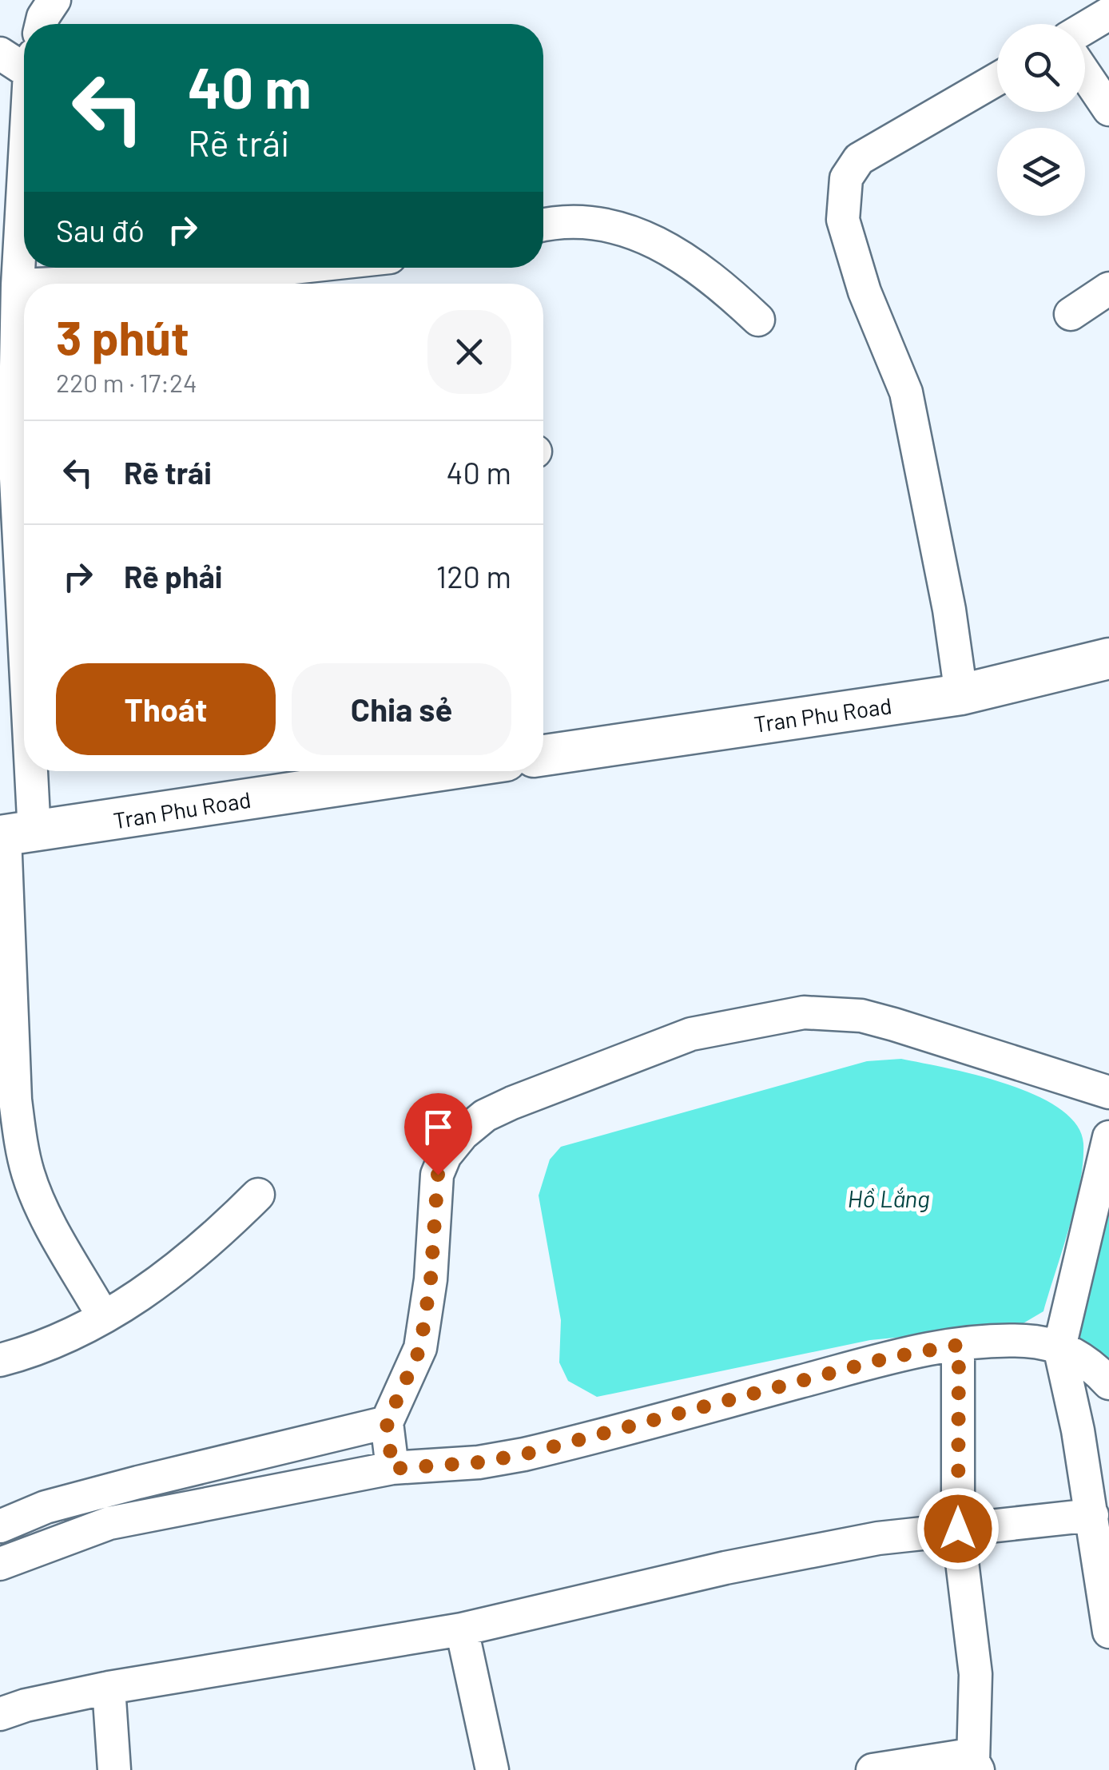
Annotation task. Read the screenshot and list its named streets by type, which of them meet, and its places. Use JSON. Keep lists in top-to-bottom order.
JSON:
{
  "streets": {
    "street": ["Tran Phu Road"]
  },
  "water": ["Hồ Lắng"],
  "page": {
    "turn": ["40 m", "Rẽ trái"],
    "then": "Sau đó",
    "heading": ["3 phút", "220 m · 17:24"],
    "list": [
      {
        "name": "Rẽ trái",
        "value": "40 m"
      },
      {
        "name": "Rẽ phải",
        "value": "120 m"
      }
    ],
    "buttons": ["Thoát", "Chia sẻ"]
  }
}
